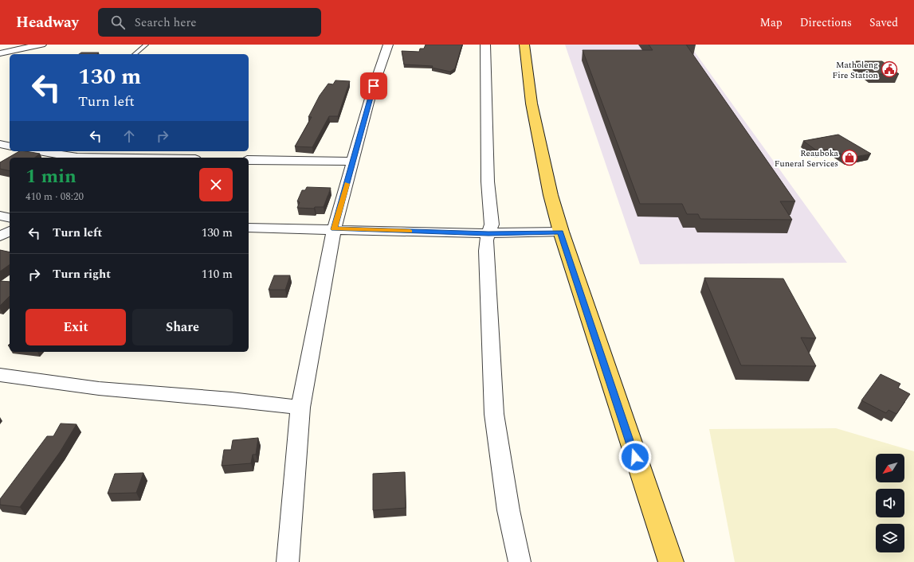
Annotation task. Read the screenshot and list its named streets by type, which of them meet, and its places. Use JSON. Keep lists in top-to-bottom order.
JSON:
{
  "places": {
    "public building": ["Matholeng Fire Station"],
    "shop": ["Reauboka Funeral Services"]
  },
  "north": "bottom left",
  "page": {
    "header": "Headway",
    "search": "Search here",
    "nav": ["Map", "Directions", "Saved"],
    "turn": ["130 m", "Turn left"],
    "heading": ["1 min", "410 m · 08:20"],
    "list": [
      {
        "name": "Turn left",
        "value": "130 m"
      },
      {
        "name": "Turn right",
        "value": "110 m"
      }
    ],
    "buttons": ["Exit", "Share"]
  }
}
